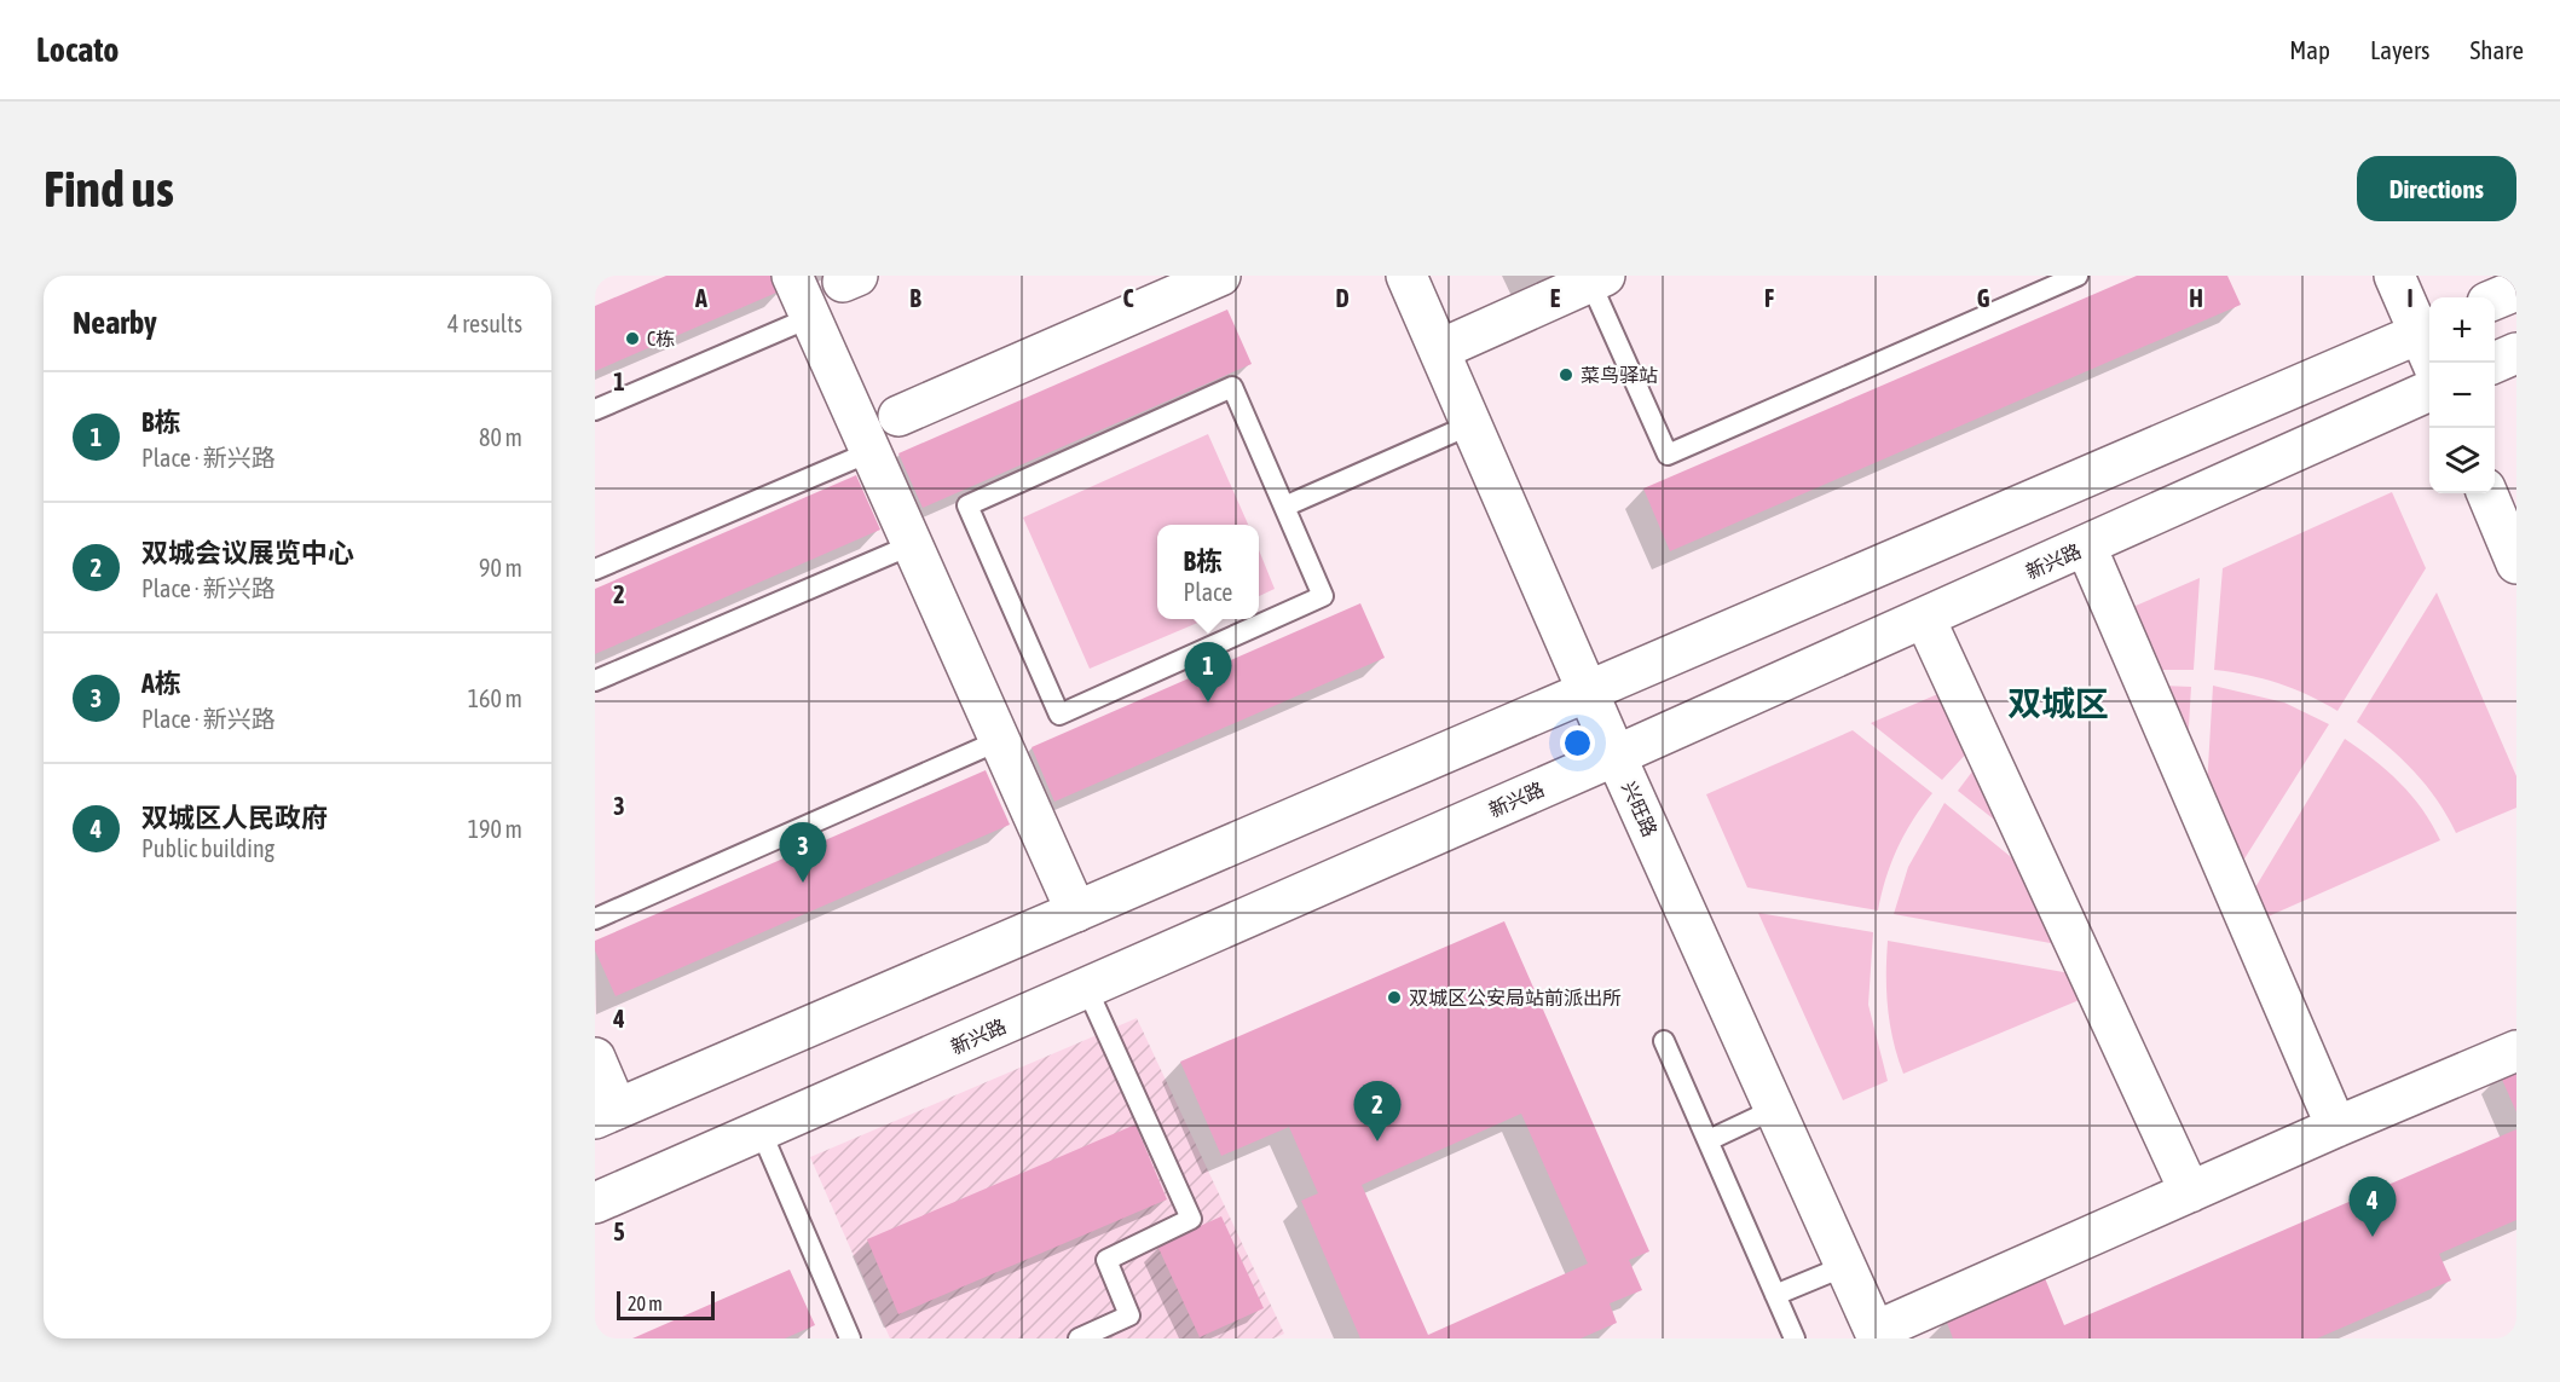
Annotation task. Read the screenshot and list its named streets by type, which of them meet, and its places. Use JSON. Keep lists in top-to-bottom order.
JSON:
{
  "streets": {
    "street": ["新兴路", "兴旺路"]
  },
  "crossings": [
    ["新兴路", "兴旺路"]
  ],
  "districts": ["双城区"],
  "places": ["C栋", "菜鸟驿站", "双城区公安局站前派出所"],
  "scale_bar": "20 m",
  "page": {
    "header": "Locato",
    "nav": ["Map", "Layers", "Share"],
    "buttons": "Directions",
    "title": "Find us",
    "heading": ["Nearby", "4 results"],
    "map_buttons": ["+", "−"],
    "list": [
      {
        "mark": "1",
        "name": "B栋",
        "note": "Place · 新兴路",
        "value": "80 m"
      },
      {
        "mark": "2",
        "name": "双城会议展览中心",
        "note": "Place · 新兴路",
        "value": "90 m"
      },
      {
        "mark": "3",
        "name": "A栋",
        "note": "Place · 新兴路",
        "value": "160 m"
      },
      {
        "mark": "4",
        "name": "双城区人民政府",
        "note": "Public building",
        "value": "190 m"
      }
    ],
    "popup": ["B栋", "Place"],
    "pins": [
      "1",
      "3",
      "2",
      "4"
    ],
    "scale": "20 m"
  },
  "grid": {
    "columns": [
      "A",
      "B",
      "C",
      "D",
      "E",
      "F",
      "G",
      "H",
      "I"
    ],
    "rows": [
      "1",
      "2",
      "3",
      "4",
      "5"
    ]
  }
}
